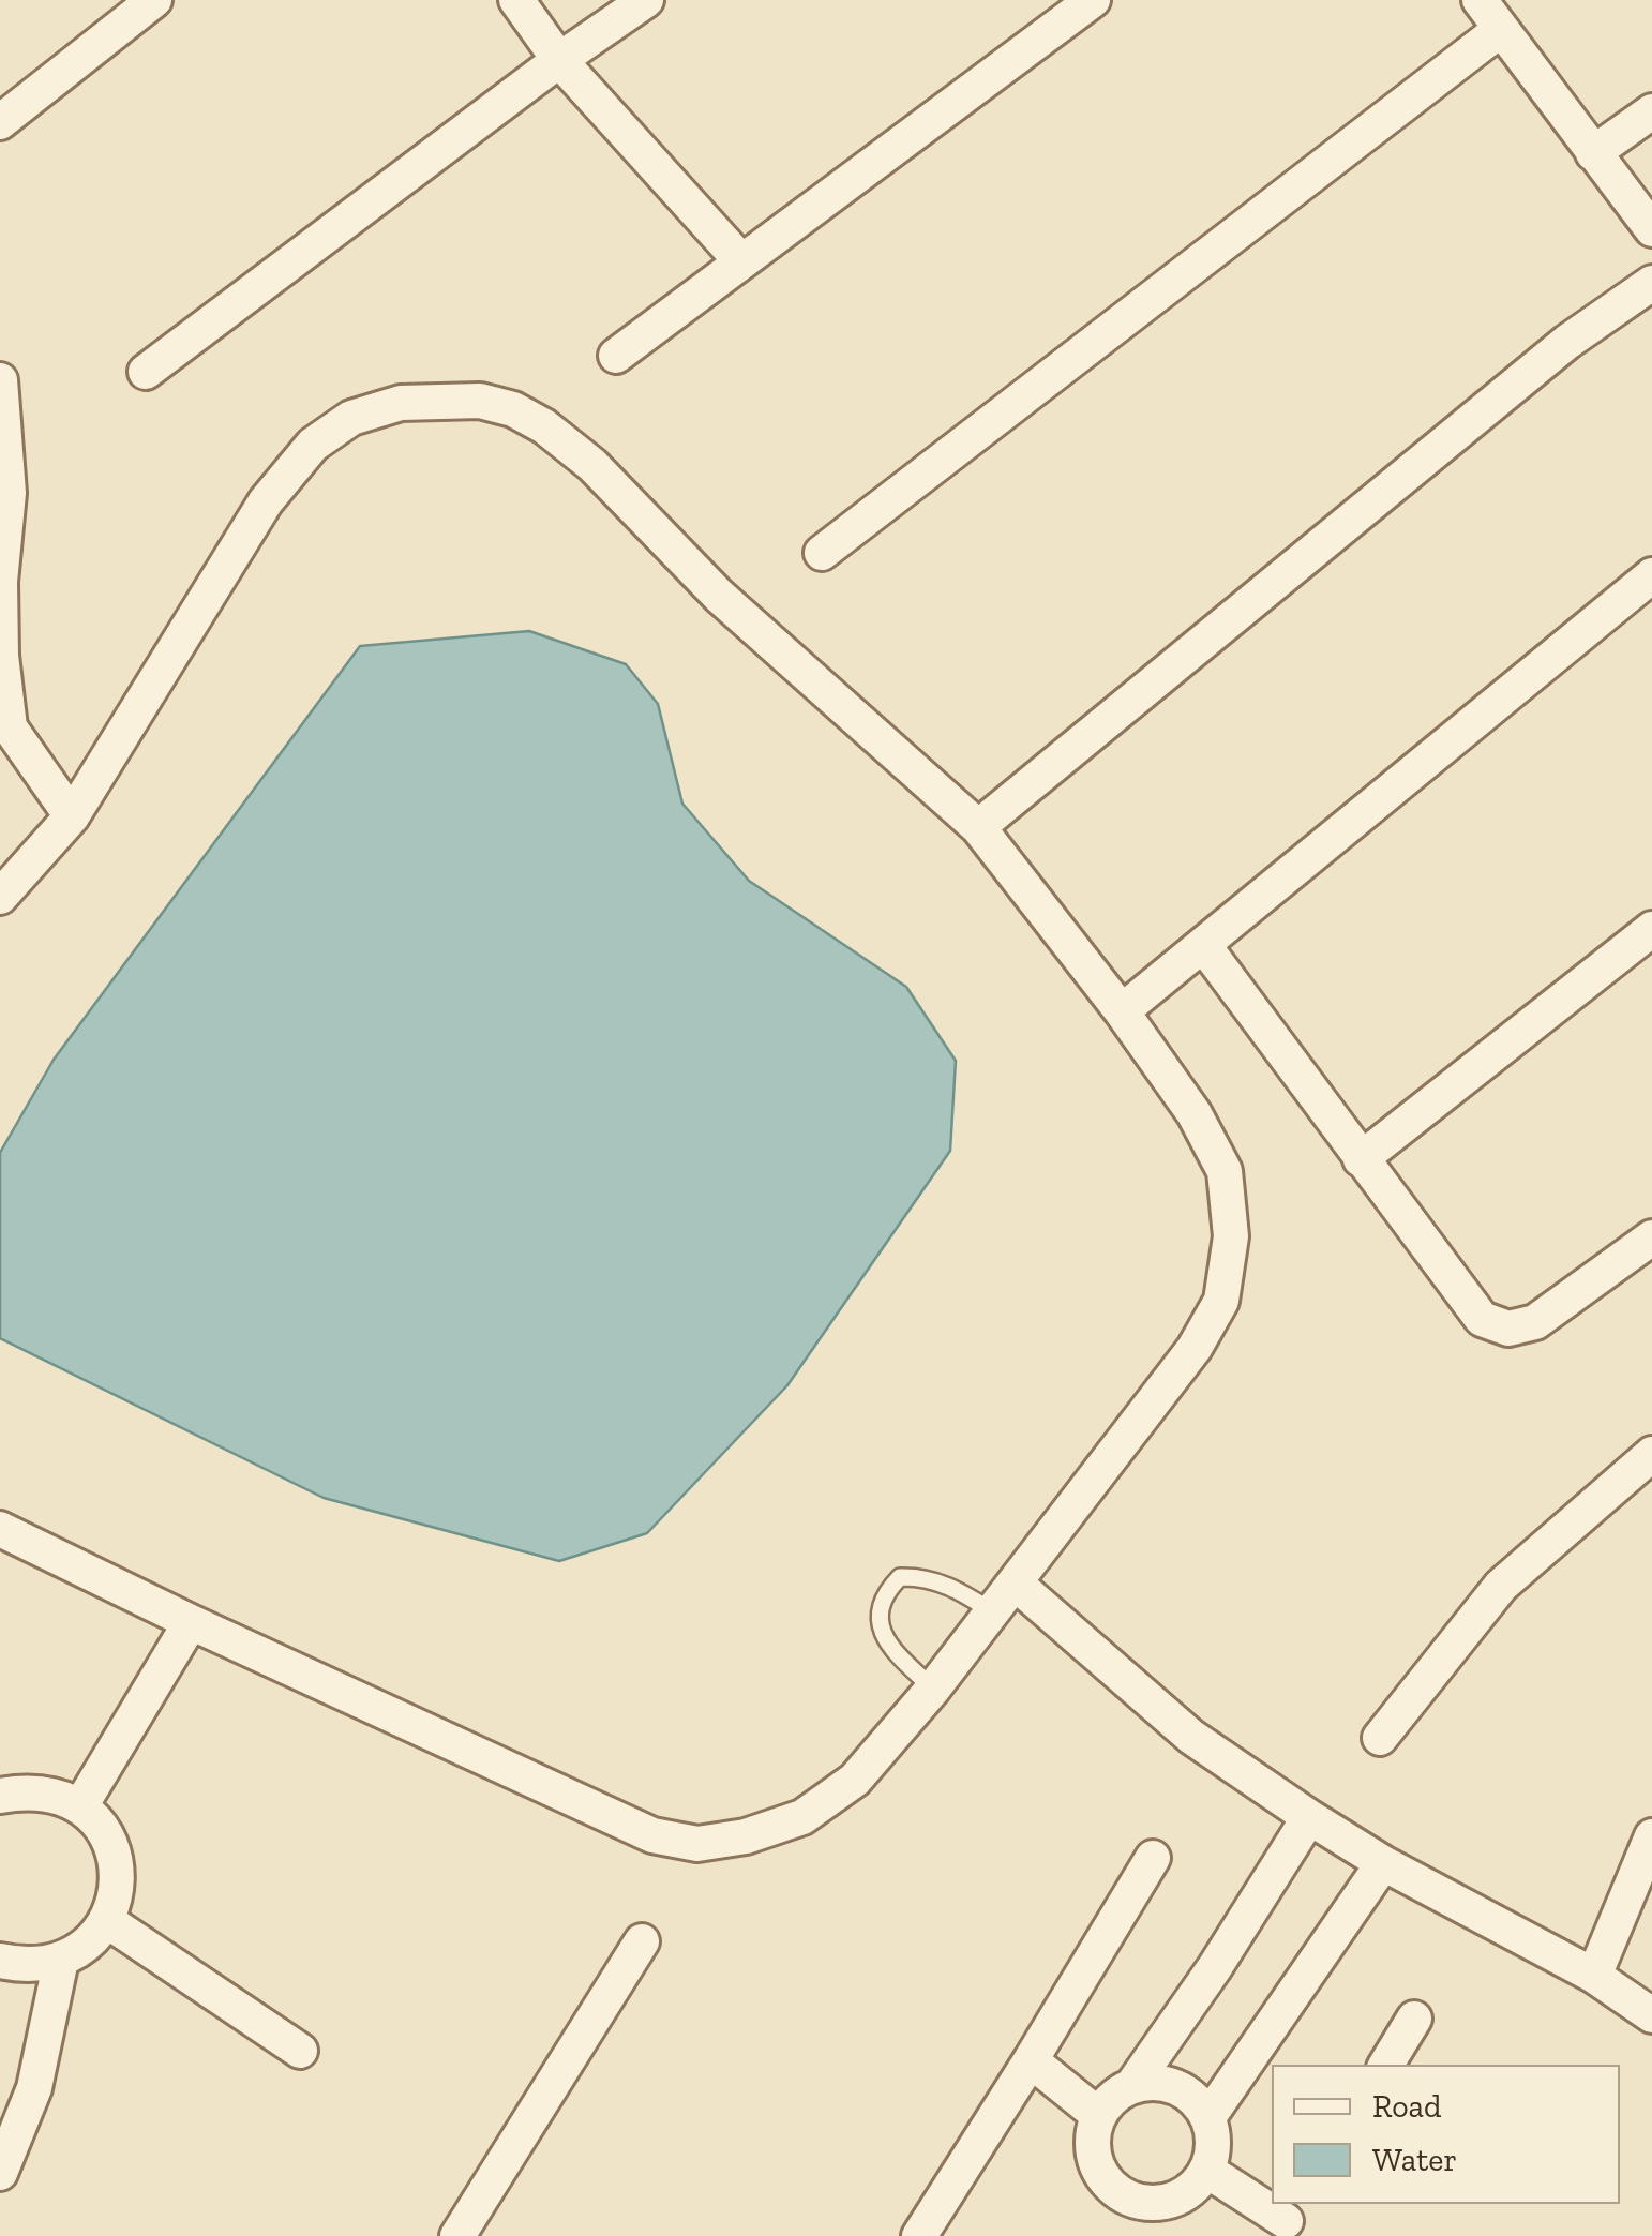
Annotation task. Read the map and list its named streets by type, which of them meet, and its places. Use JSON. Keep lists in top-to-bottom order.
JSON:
{
  "legend": ["Road", "Water"]
}
